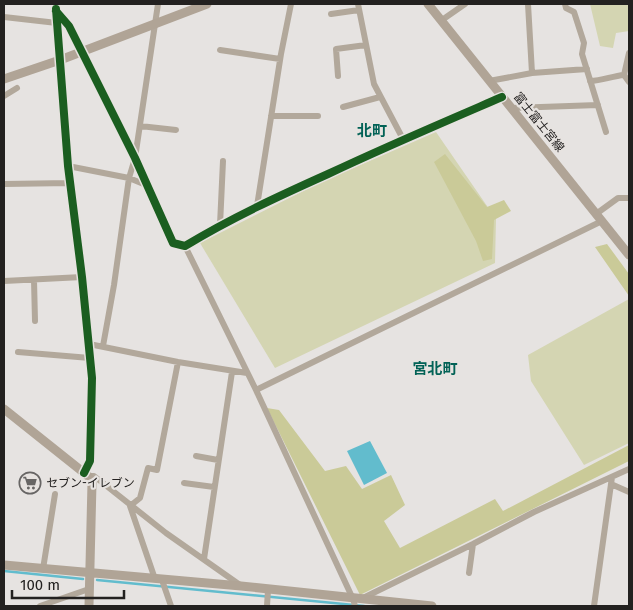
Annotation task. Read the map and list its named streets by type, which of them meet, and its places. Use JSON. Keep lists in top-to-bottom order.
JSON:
{
  "streets": {
    "street": ["富士富士宮線"]
  },
  "districts": ["北町", "宮北町"],
  "places": {
    "supermarket": ["セブン-イレブン"]
  },
  "scale_bar": "100 m"
}
